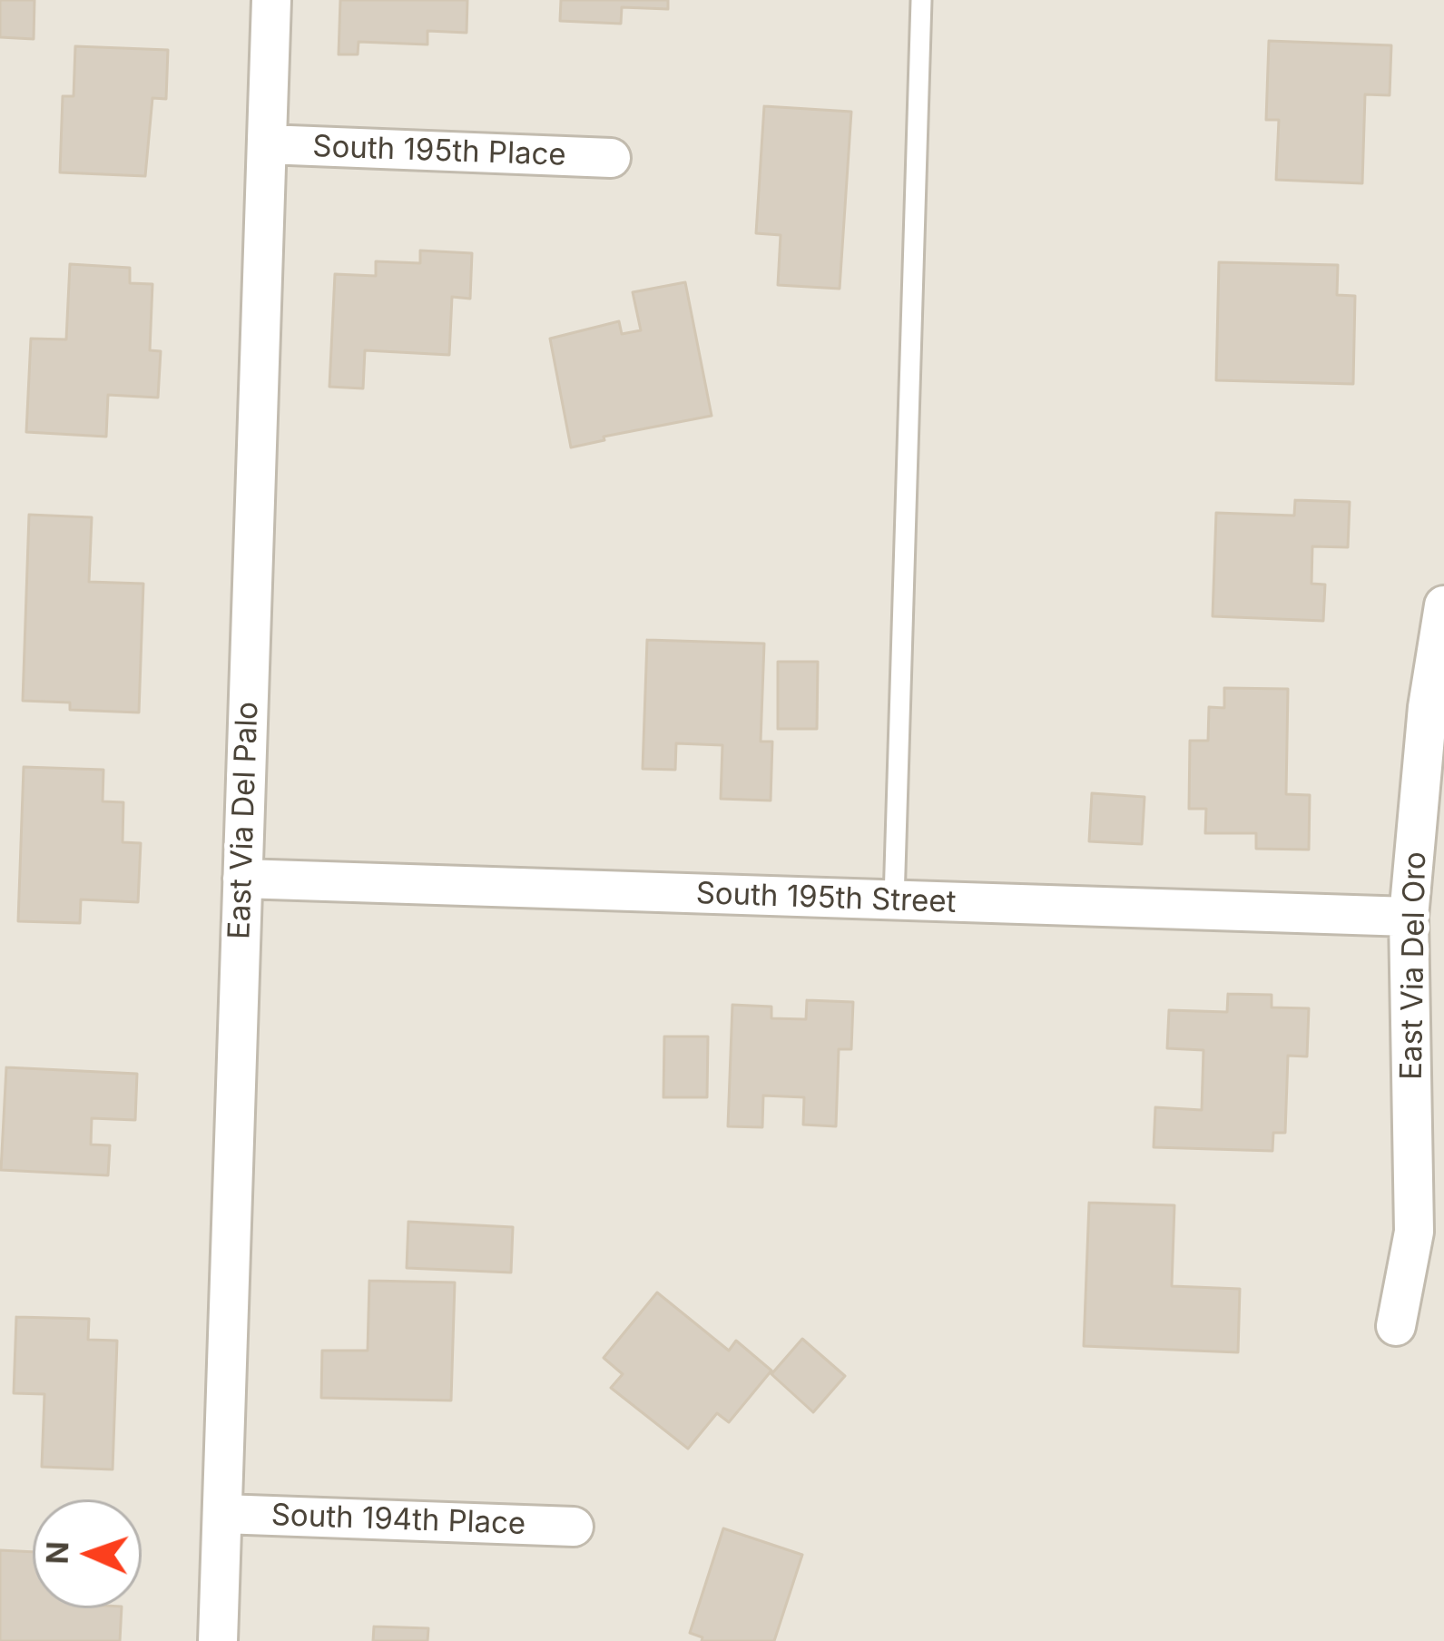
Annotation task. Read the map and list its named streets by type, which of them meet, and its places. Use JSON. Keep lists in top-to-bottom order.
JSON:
{
  "streets": {
    "street": [
      "South 195th Place",
      "East Via Del Palo",
      "South 195th Street",
      "East Via Del Oro",
      "South 194th Place"
    ]
  },
  "crossings": [
    ["South 195th Place", "East Via Del Palo"],
    ["East Via Del Palo", "South 195th Street"],
    ["East Via Del Palo", "South 194th Place"],
    ["South 195th Street", "East Via Del Oro"]
  ],
  "north": "left"
}
